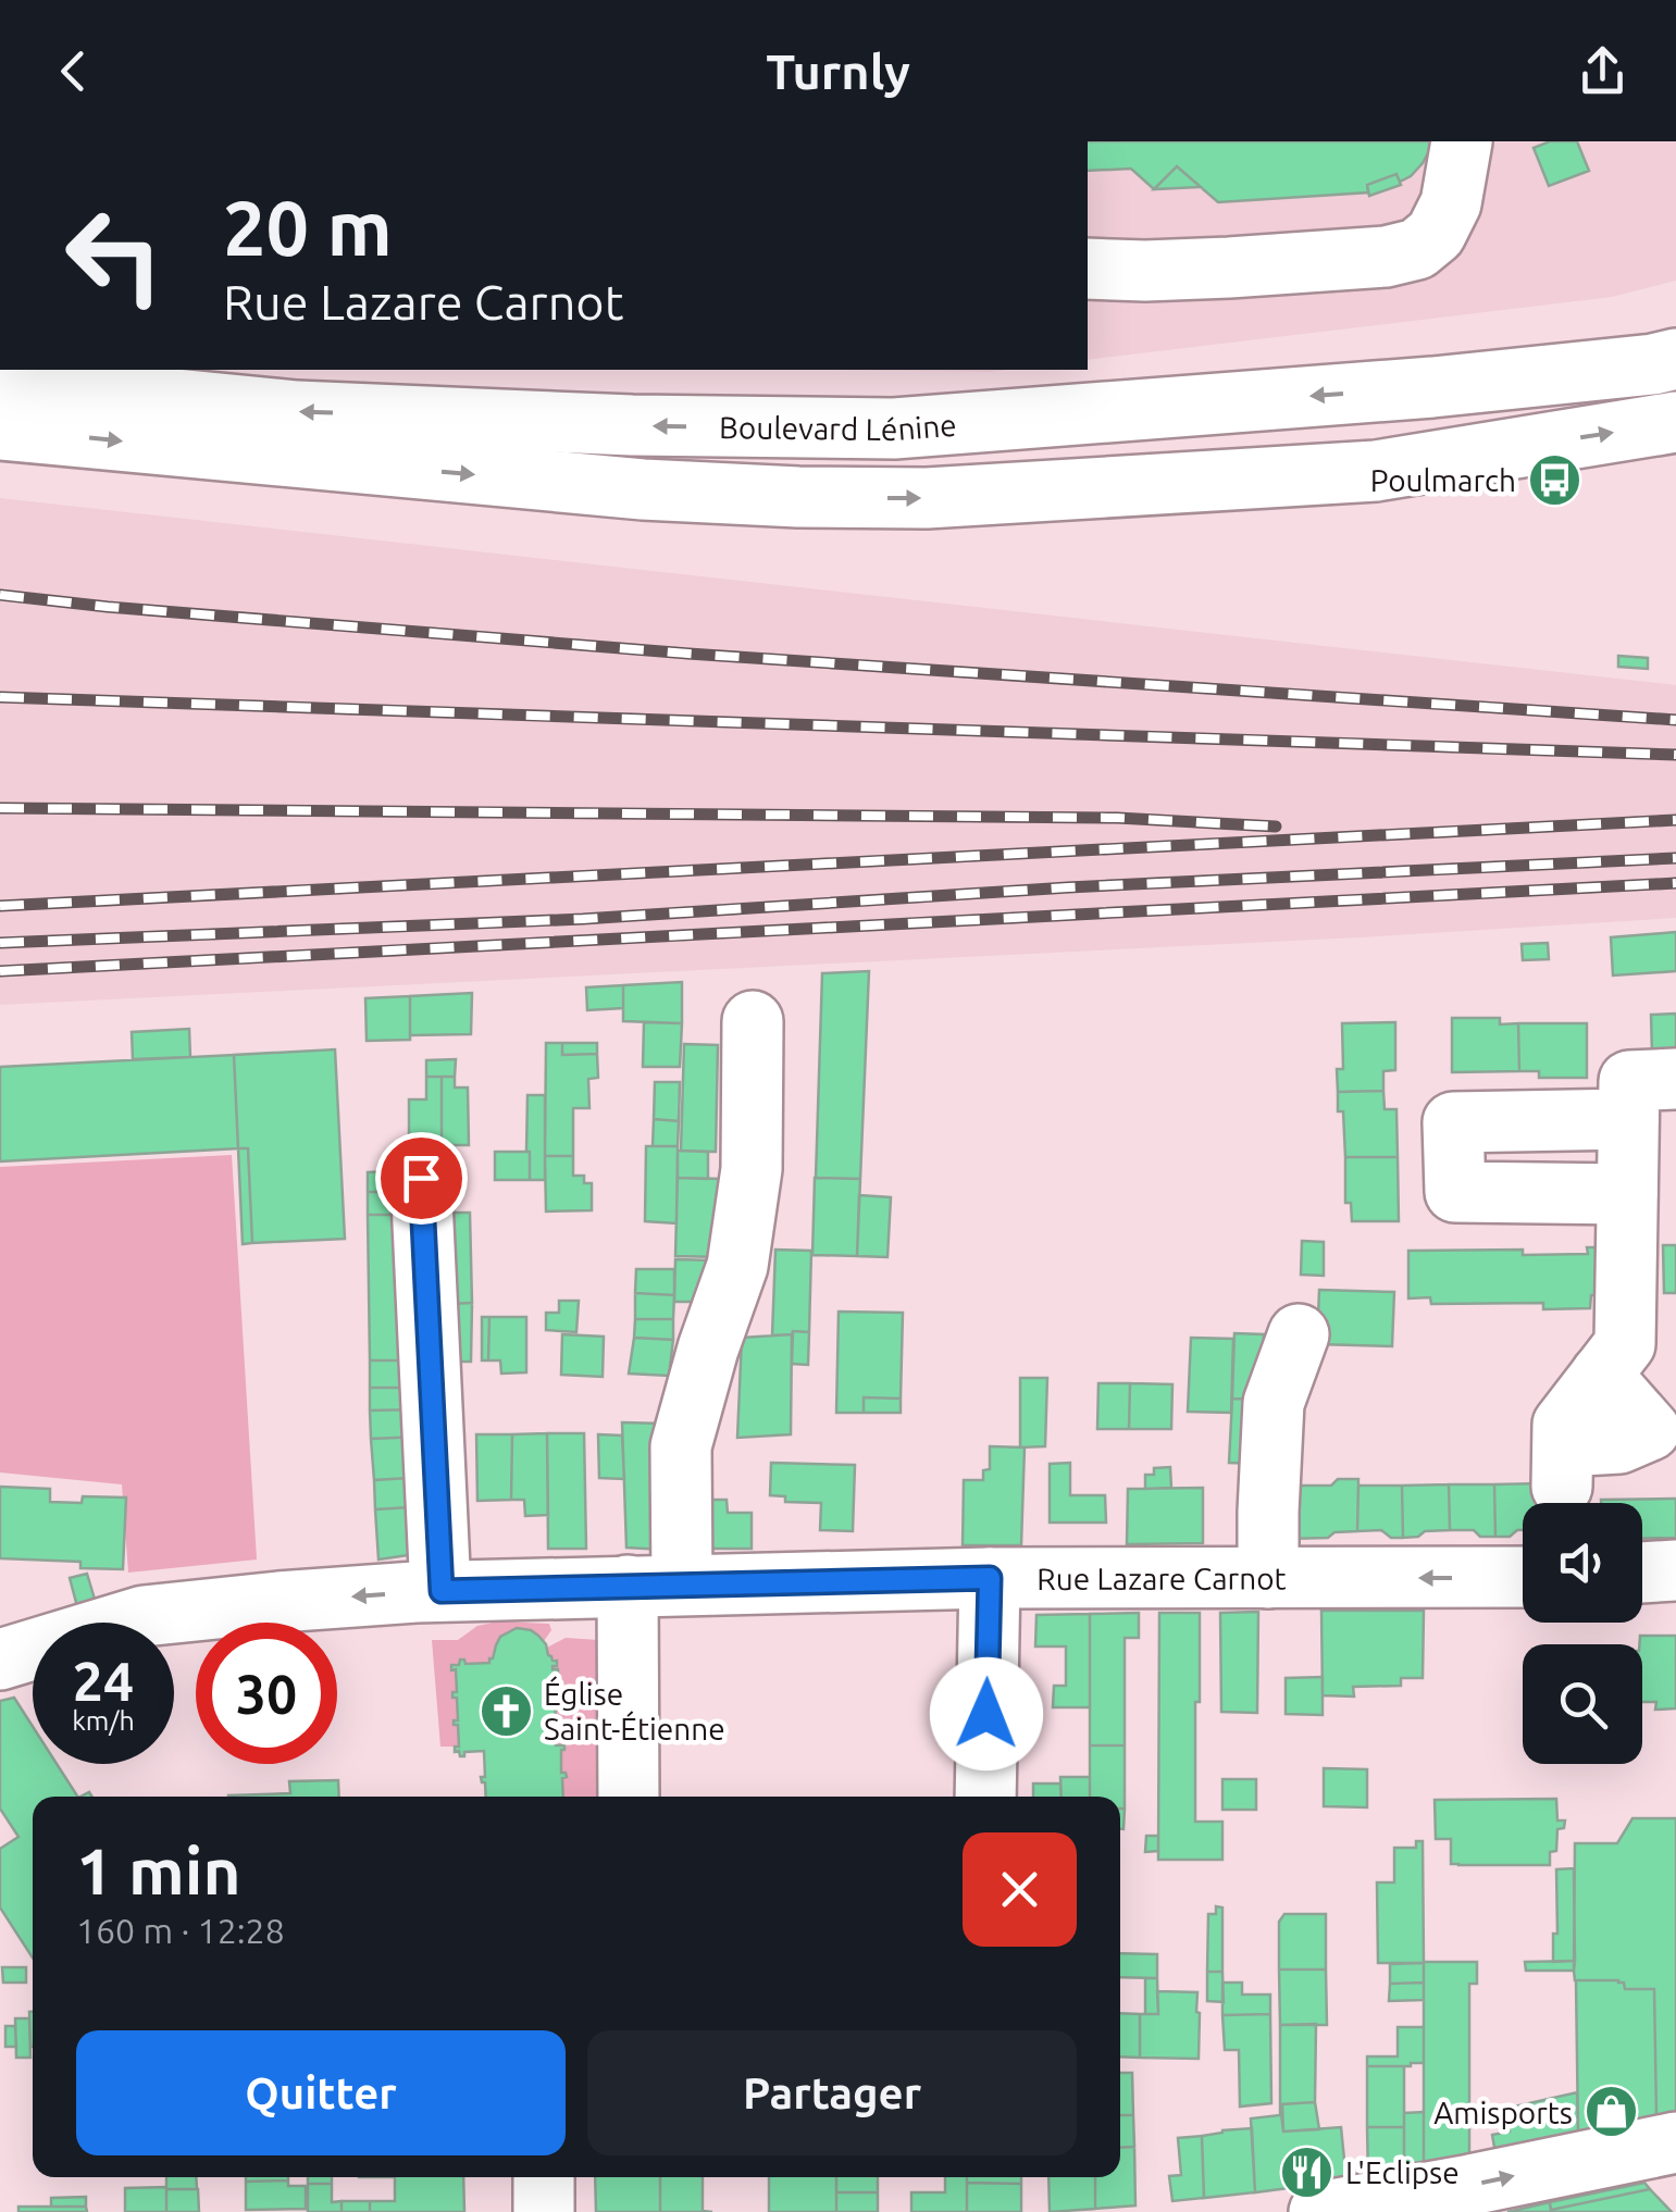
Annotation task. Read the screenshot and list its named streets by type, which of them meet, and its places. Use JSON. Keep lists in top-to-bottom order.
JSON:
{
  "streets": {
    "street": ["Boulevard Lénine", "Rue Lazare Carnot"]
  },
  "one_way": ["Rue Lazare Carnot"],
  "places": {
    "bus stop": ["Poulmarch"],
    "church": ["Église Saint-Étienne"],
    "shop": ["Amisports"],
    "restaurant": ["L'Eclipse"]
  },
  "page": {
    "header": "Turnly",
    "turn": ["20 m", "Rue Lazare Carnot"],
    "speed": "24 km/h",
    "limit": "30",
    "heading": ["1 min", "160 m · 12:28"],
    "buttons": ["Quitter", "Partager"]
  }
}
